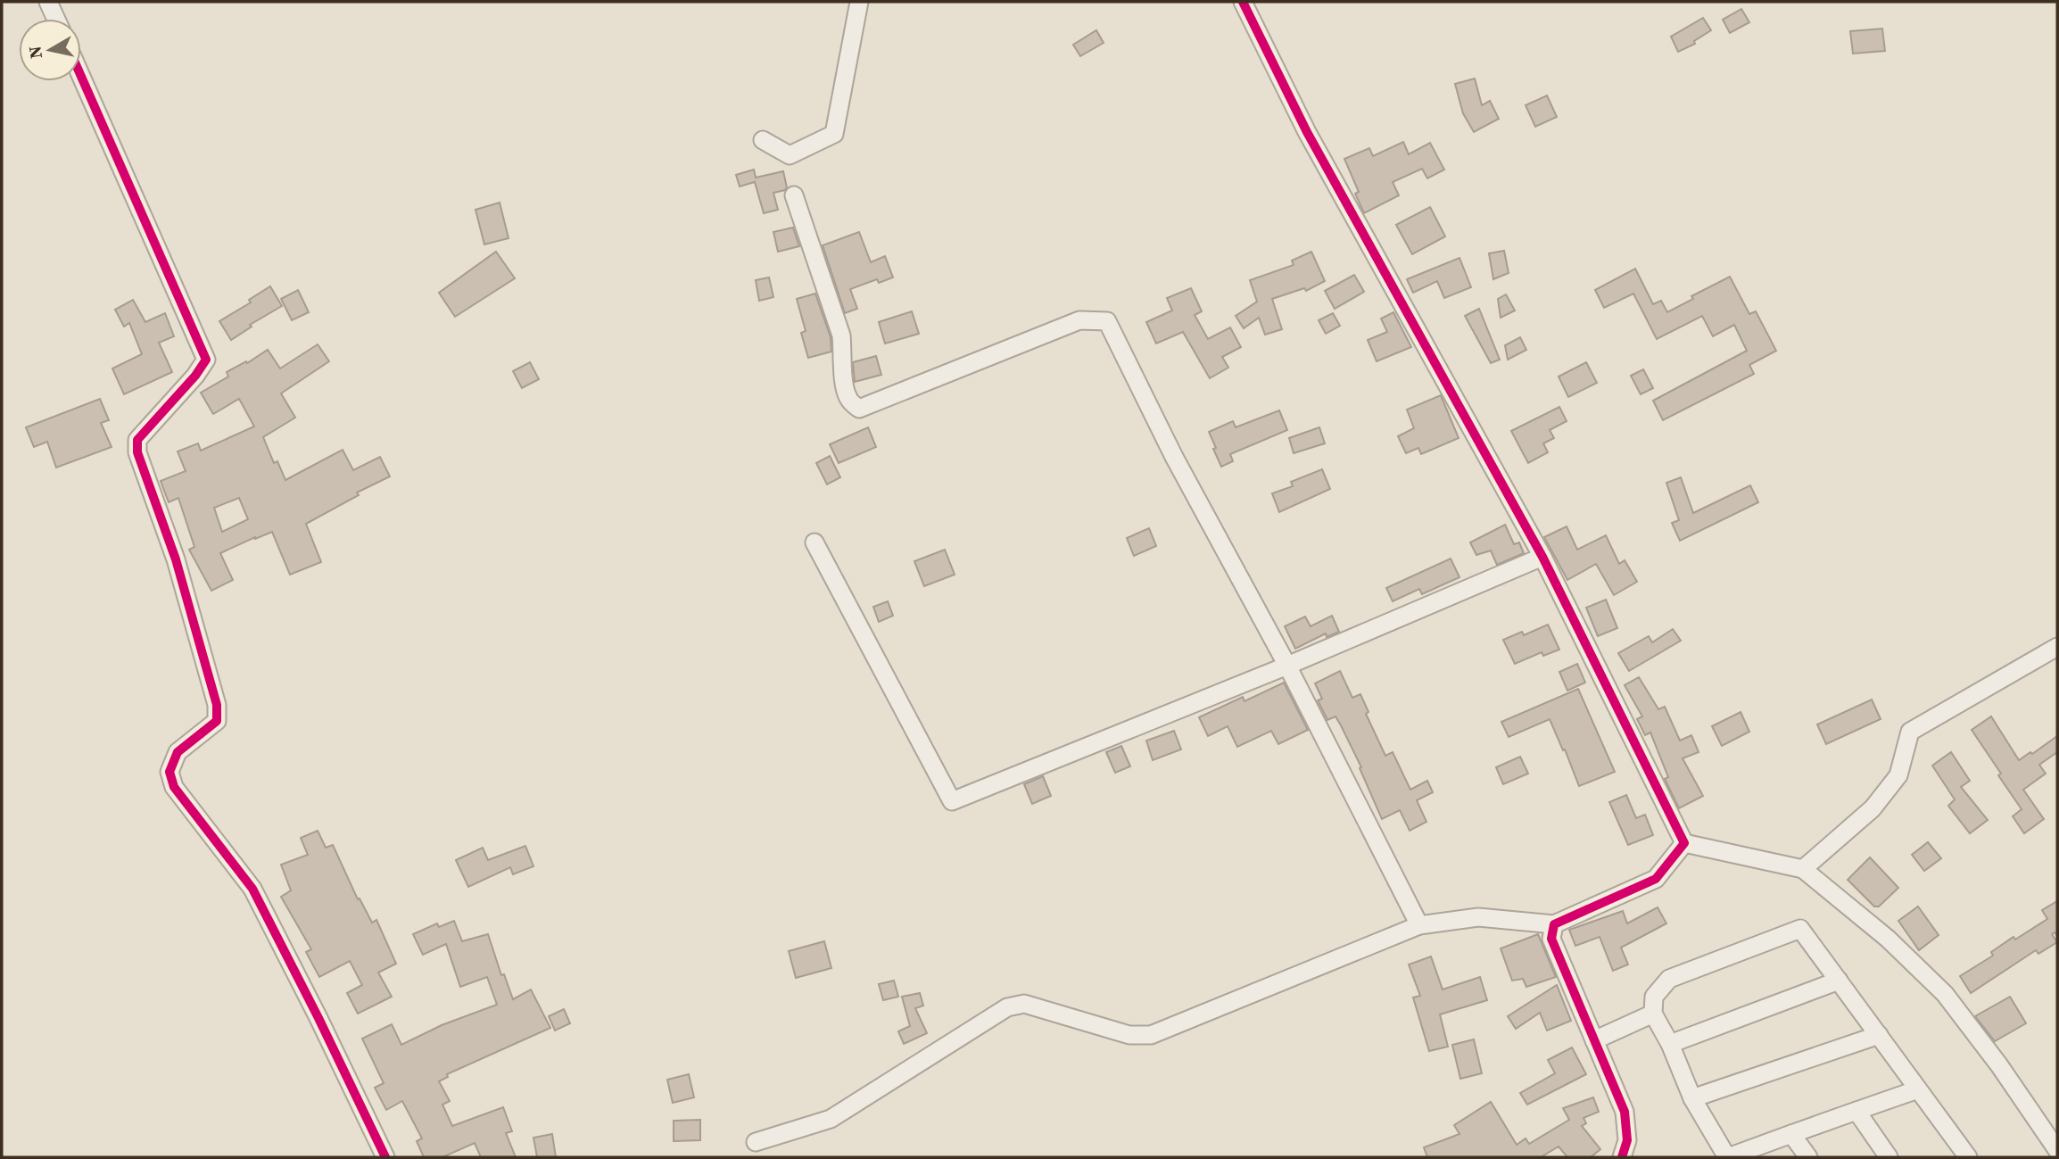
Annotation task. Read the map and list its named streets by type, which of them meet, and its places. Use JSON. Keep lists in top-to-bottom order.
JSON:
{
  "north": "left"
}
